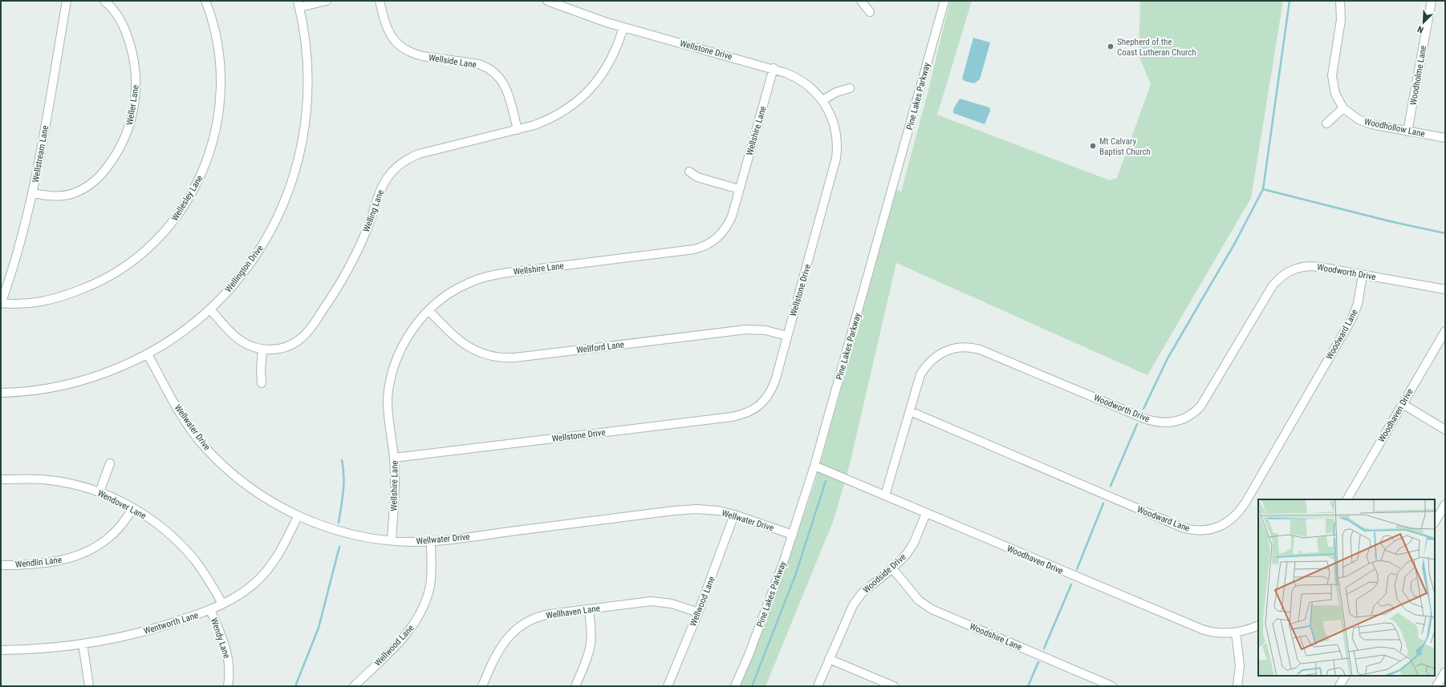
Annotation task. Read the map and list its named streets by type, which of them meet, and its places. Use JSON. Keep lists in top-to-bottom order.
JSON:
{
  "streets": {
    "street": [
      "Wellstone Drive",
      "Wellside Lane",
      "Woodholme Lane",
      "Pine Lakes Parkway",
      "Weller Lane",
      "Woodhollow Lane",
      "Wellshire Lane",
      "Wellstream Lane",
      "Wellesley Lane",
      "Welling Lane",
      "Wellington Drive",
      "Woodworth Drive",
      "Woodward Lane",
      "Wellford Lane",
      "Woodhaven Drive",
      "Wellwater Drive",
      "Wendover Lane",
      "Wendlin Lane",
      "Woodside Drive",
      "Wellwood Lane",
      "Wellhaven Lane",
      "Wentworth Lane",
      "Woodshire Lane",
      "Wendy Lane"
    ]
  },
  "crossings": [
    ["Wellstone Drive", "Wellshire Lane"],
    ["Wellstone Drive", "Welling Lane"],
    ["Wellstone Drive", "Wellford Lane"],
    ["Wellside Lane", "Welling Lane"],
    ["Woodholme Lane", "Woodhollow Lane"],
    ["Pine Lakes Parkway", "Woodhaven Drive"],
    ["Pine Lakes Parkway", "Wellwater Drive"],
    ["Weller Lane", "Wellstream Lane"],
    ["Wellshire Lane", "Wellford Lane"],
    ["Wellshire Lane", "Wellwater Drive"],
    ["Wellstream Lane", "Wellesley Lane"],
    ["Welling Lane", "Wellington Drive"],
    ["Wellington Drive", "Wellwater Drive"],
    ["Woodworth Drive", "Woodward Lane"],
    ["Woodworth Drive", "Woodhaven Drive"],
    ["Woodhaven Drive", "Woodside Drive"],
    ["Wellwater Drive", "Wellwood Lane"],
    ["Wellwater Drive", "Wentworth Lane"],
    ["Wendover Lane", "Wendlin Lane"],
    ["Wendover Lane", "Wentworth Lane"],
    ["Woodside Drive", "Woodshire Lane"],
    ["Wellwood Lane", "Wellhaven Lane"],
    ["Wentworth Lane", "Wendy Lane"]
  ],
  "places": ["Shepherd of the Coast Lutheran Church", "Mt Calvary Baptist Church"],
  "north": "bottom left"
}
